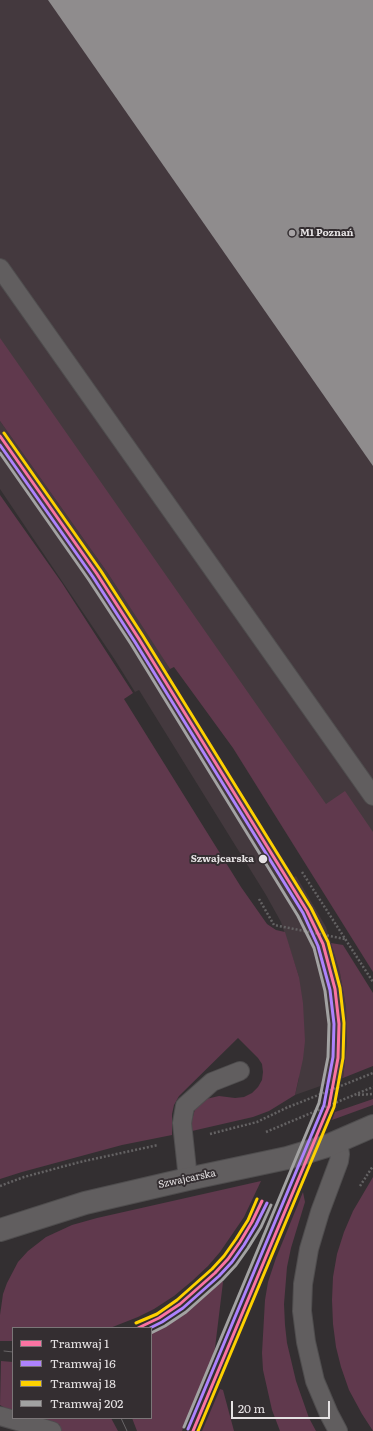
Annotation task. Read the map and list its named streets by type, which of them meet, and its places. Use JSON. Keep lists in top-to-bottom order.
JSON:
{
  "streets": {
    "street": ["Szwajcarska"]
  },
  "places": ["M1 Poznań", "Szwajcarska"],
  "lines": [
    "tram line 18",
    "tram line 1",
    "tram line 16",
    "tram line 202"
  ],
  "legend": [
    "Tramwaj 1",
    "Tramwaj 16",
    "Tramwaj 18",
    "Tramwaj 202"
  ],
  "scale_bar": "20 m"
}
